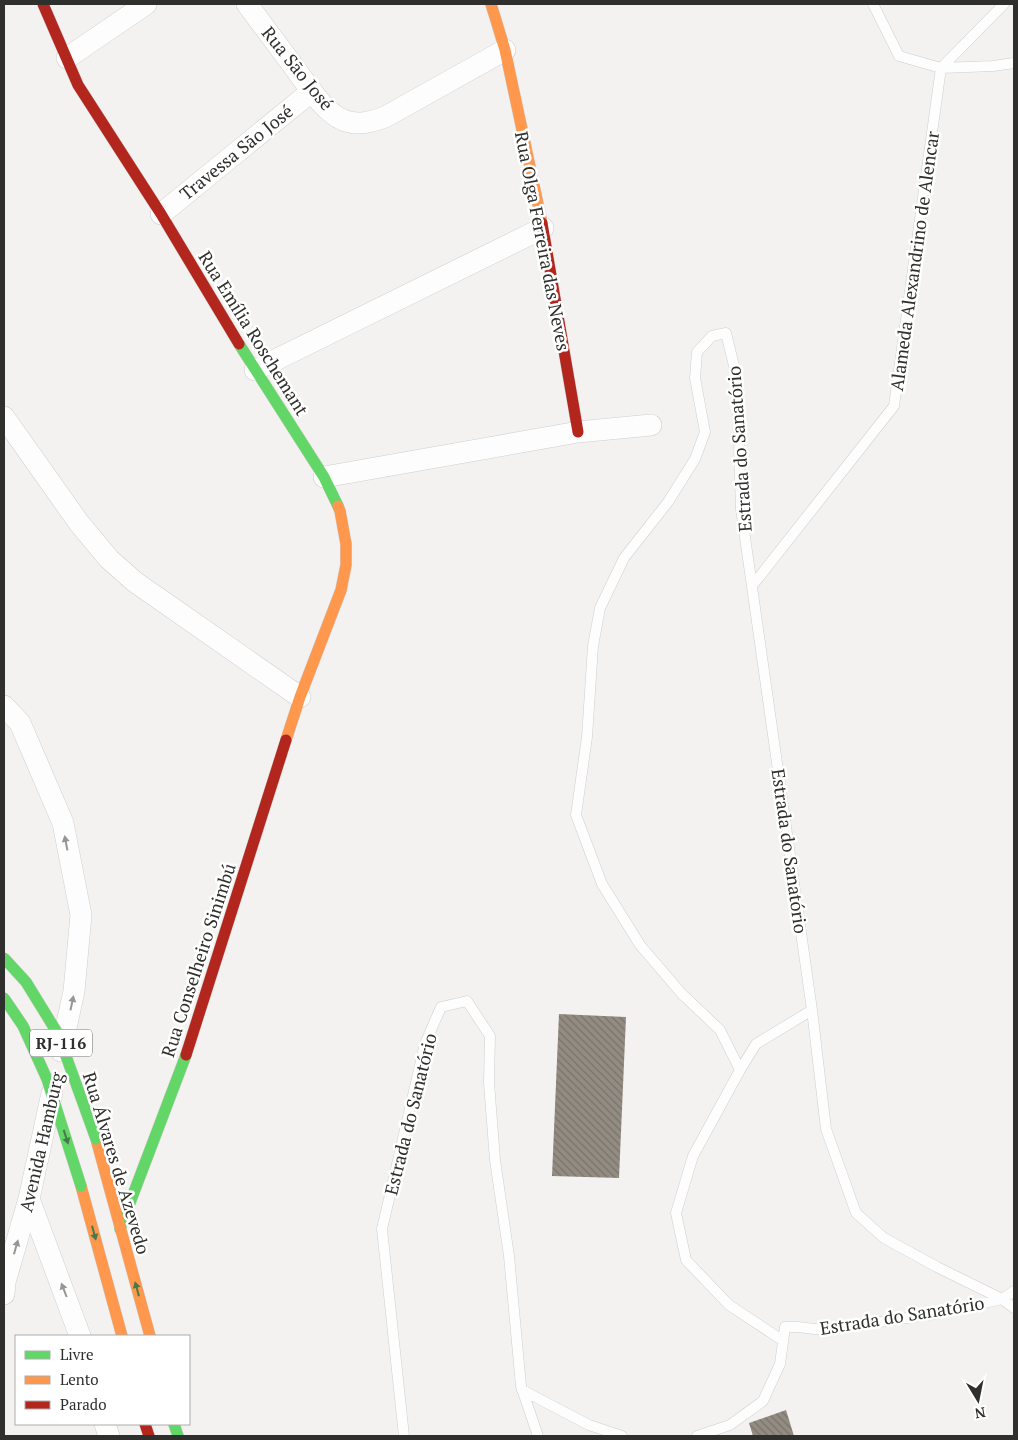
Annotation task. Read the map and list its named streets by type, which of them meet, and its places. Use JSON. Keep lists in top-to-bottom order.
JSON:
{
  "streets": {
    "street": [
      "Rua São José",
      "Travessa São José",
      "Rua Olga Ferreira das Neves",
      "Rua Emília Roschemant",
      "Rua Conselheiro Sinimbú",
      "RJ-116",
      "Avenida Hamburg",
      "Rua Álvares de Azevedo"
    ],
    "lane": ["Alameda Alexandrino de Alencar", "Estrada do Sanatório"]
  },
  "crossings": [
    ["Rua São José", "Travessa São José"],
    ["Rua São José", "Rua Olga Ferreira das Neves"],
    ["Travessa São José", "Rua Emília Roschemant"],
    ["Alameda Alexandrino de Alencar", "Estrada do Sanatório"],
    ["Rua Emília Roschemant", "Rua Conselheiro Sinimbú"],
    ["Rua Conselheiro Sinimbú", "Rua Álvares de Azevedo"]
  ],
  "legend": ["Livre", "Lento", "Parado"],
  "north": "bottom"
}
